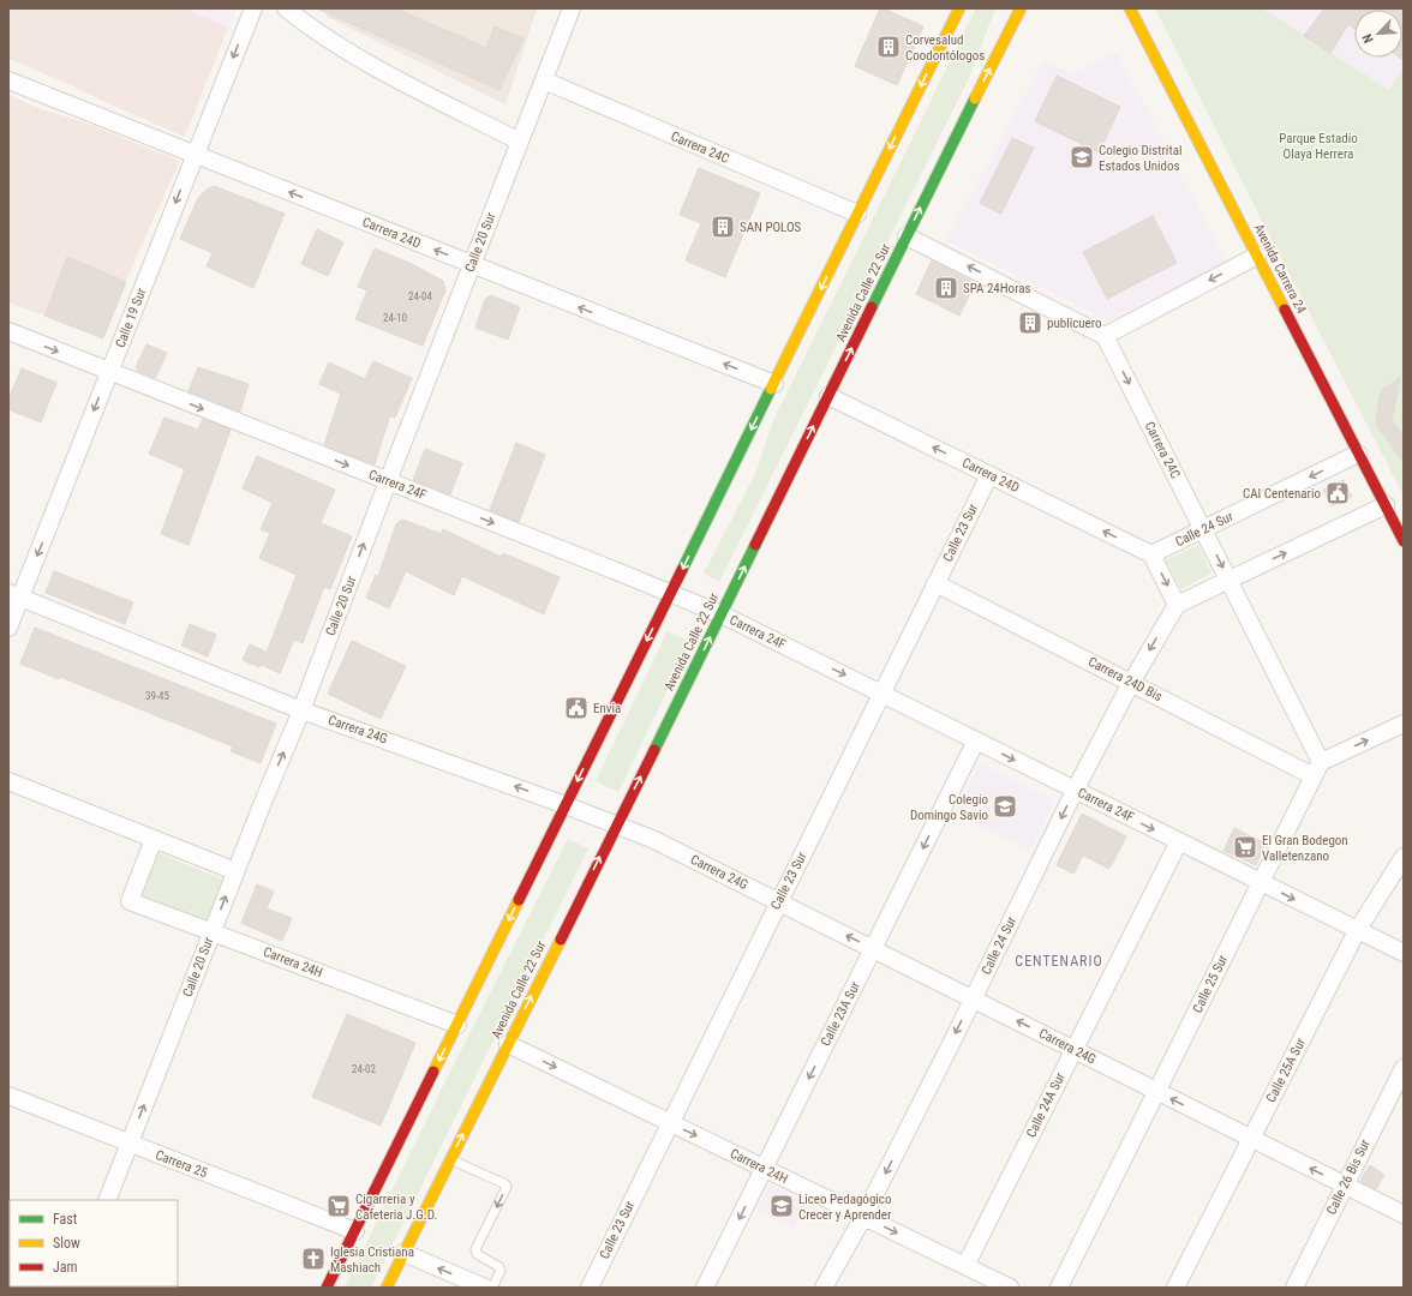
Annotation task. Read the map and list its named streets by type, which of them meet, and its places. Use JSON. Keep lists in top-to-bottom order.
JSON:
{
  "streets": {
    "main road": ["Avenida Carrera 24", "Avenida Calle 22 Sur"],
    "street": [
      "Carrera 24C",
      "Carrera 24D",
      "Calle 20 Sur",
      "Calle 19 Sur",
      "Carrera 24F",
      "Calle 24 Sur",
      "Calle 23 Sur",
      "Carrera 24D Bis",
      "Carrera 24G",
      "Carrera 24H",
      "Calle 25 Sur",
      "Calle 23A Sur",
      "Calle 25A Sur",
      "Calle 24A Sur",
      "Carrera 25",
      "Calle 26 Bis Sur"
    ]
  },
  "crossings": [
    ["Carrera 24C", "Calle 20 Sur"],
    ["Carrera 24C", "Calle 24 Sur"],
    ["Carrera 24C", "Carrera 24D Bis"],
    ["Carrera 24C", "Calle 25 Sur"],
    ["Carrera 24D", "Calle 20 Sur"],
    ["Carrera 24D", "Avenida Calle 22 Sur"],
    ["Carrera 24D", "Calle 19 Sur"],
    ["Carrera 24D", "Calle 24 Sur"],
    ["Carrera 24D", "Calle 23 Sur"],
    ["Calle 20 Sur", "Carrera 24F"],
    ["Calle 20 Sur", "Carrera 24G"],
    ["Calle 20 Sur", "Carrera 24H"],
    ["Calle 20 Sur", "Carrera 25"],
    ["Avenida Carrera 24", "Calle 24 Sur"],
    ["Avenida Calle 22 Sur", "Carrera 24F"],
    ["Avenida Calle 22 Sur", "Carrera 24G"],
    ["Avenida Calle 22 Sur", "Carrera 24H"],
    ["Calle 19 Sur", "Carrera 24F"],
    ["Calle 19 Sur", "Carrera 24G"],
    ["Carrera 24F", "Calle 24 Sur"],
    ["Carrera 24F", "Calle 23 Sur"],
    ["Carrera 24F", "Calle 25 Sur"],
    ["Carrera 24F", "Calle 23A Sur"],
    ["Carrera 24F", "Calle 25A Sur"],
    ["Carrera 24F", "Calle 24A Sur"],
    ["Calle 24 Sur", "Carrera 24D Bis"],
    ["Calle 24 Sur", "Carrera 24G"],
    ["Calle 24 Sur", "Carrera 24H"],
    ["Calle 23 Sur", "Carrera 24D Bis"],
    ["Calle 23 Sur", "Carrera 24G"],
    ["Calle 23 Sur", "Carrera 24H"],
    ["Carrera 24D Bis", "Calle 25 Sur"],
    ["Carrera 24G", "Calle 25 Sur"],
    ["Carrera 24G", "Calle 23A Sur"],
    ["Carrera 24G", "Calle 25A Sur"],
    ["Carrera 24G", "Calle 24A Sur"],
    ["Carrera 24G", "Calle 26 Bis Sur"],
    ["Carrera 24H", "Calle 23A Sur"],
    ["Carrera 24H", "Calle 24A Sur"]
  ],
  "one_way": [
    "Carrera 24D",
    "Calle 20 Sur",
    "Calle 19 Sur",
    "Carrera 24F",
    "Calle 24 Sur",
    "Carrera 24G",
    "Carrera 24H",
    "Calle 23A Sur"
  ],
  "districts": ["CENTENARIO"],
  "parks": ["Parque Estadio Olaya Herrera"],
  "places": {
    "building": [
      "Corvesalud Coodontólogos",
      "SAN POLOS",
      "SPA 24Horas",
      "publicuero"
    ],
    "school or university": ["Colegio Distrital Estados Unidos", "Colegio Domingo Savio", "Liceo Pedagógico Crecer y Aprender"],
    "public building": ["CAI Centenario", "Envia"],
    "supermarket": ["El Gran Bodegon Valletenzano", "Cigarreria y Cafeteria J.G.D."],
    "church": ["Iglesia Cristiana Mashiach"]
  },
  "house_numbers": [
    "24-04",
    "24-10",
    "39-45",
    "24-02"
  ],
  "legend": ["Fast", "Slow", "Jam"],
  "north": "bottom left"
}
